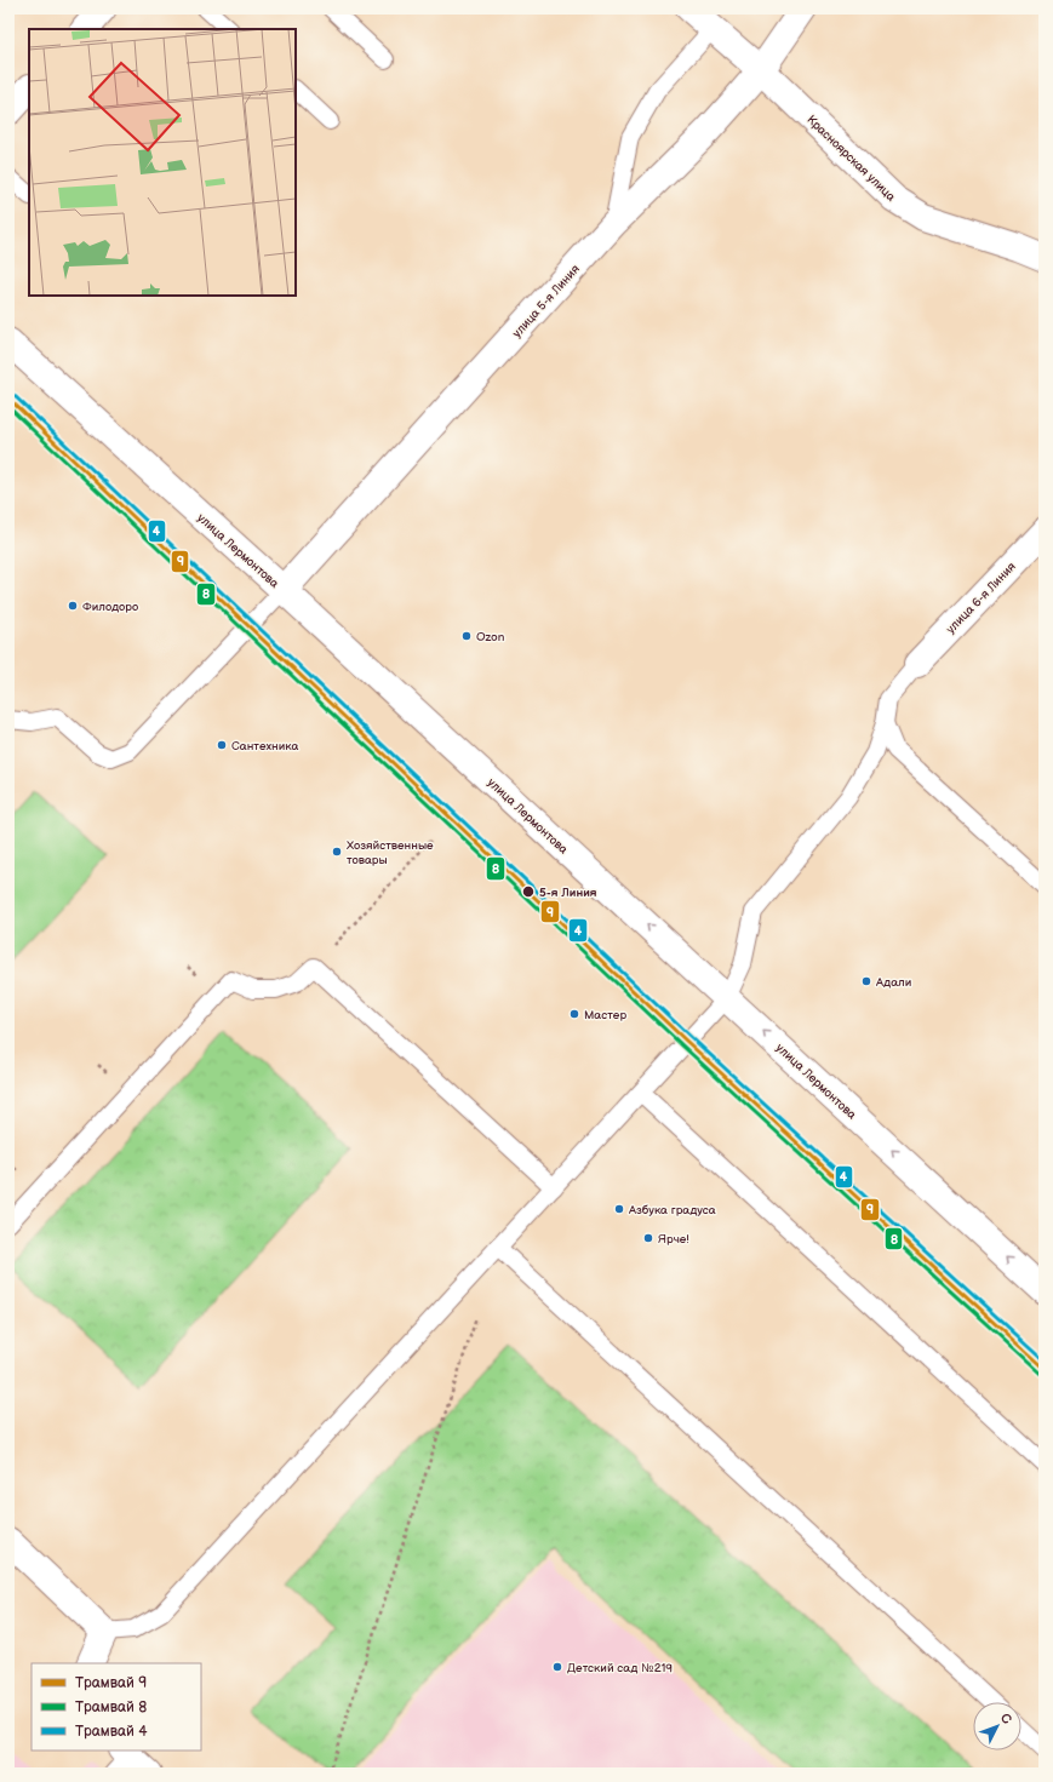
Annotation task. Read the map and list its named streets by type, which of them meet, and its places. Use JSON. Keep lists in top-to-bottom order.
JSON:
{
  "streets": {
    "street": [
      "Красноярская улица",
      "улица 5-я Линия",
      "улица Лермонтова",
      "улица 6-я Линия"
    ]
  },
  "crossings": [
    ["Красноярская улица", "улица 5-я Линия"],
    ["улица 5-я Линия", "улица Лермонтова"]
  ],
  "one_way": ["улица Лермонтова"],
  "places": [
    "Филодоро",
    "Ozon",
    "Сантехника",
    "Хозяйственные товары",
    "5-я Линия",
    "Адали",
    "Мастер",
    "Азбука градуса",
    "Ярче!",
    "Детский сад №219"
  ],
  "lines": ["tram line 4", "tram line 9", "tram line 8"],
  "legend": ["Трамвай 9", "Трамвай 8", "Трамвай 4"],
  "north": "top right"
}
